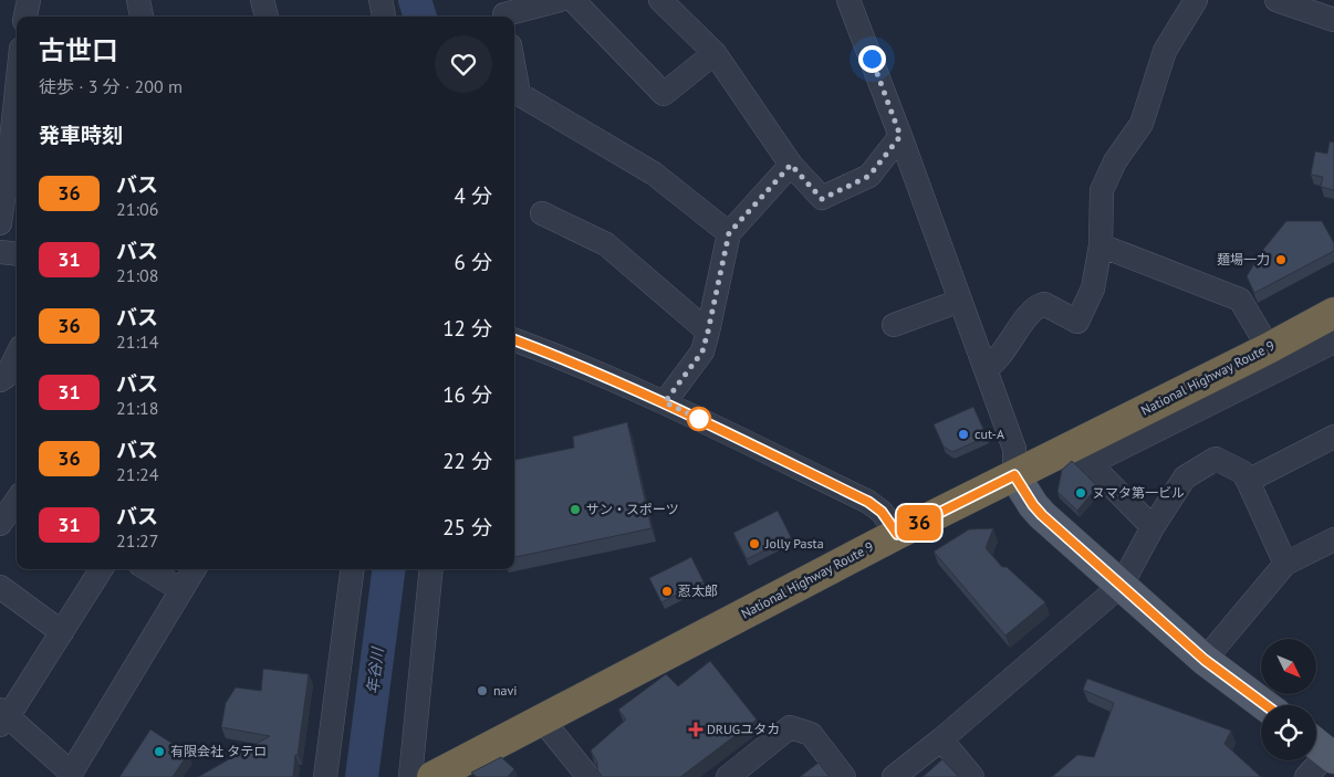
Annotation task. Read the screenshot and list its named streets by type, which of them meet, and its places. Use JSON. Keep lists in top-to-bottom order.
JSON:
{
  "streets": {
    "highway": ["National Highway Route 9"]
  },
  "water": ["年谷川"],
  "places": {
    "other": [
      "麺場一力",
      "cut-A",
      "ヌマタ第一ビル",
      "サン・スポーツ",
      "Jolly Pasta",
      "荵太郎",
      "navi",
      "有限会社 タテロ"
    ],
    "health": ["DRUGユタカ"]
  },
  "lines": ["bus line 36"],
  "north": "bottom right",
  "page": {
    "on_map": "36",
    "heading": [
      ["古世口", "徒歩 · 3 分 · 200 m"],
      "発車時刻"
    ],
    "list": [
      {
        "mark": "36",
        "name": "バス",
        "note": "21:06",
        "value": "4 分"
      },
      {
        "mark": "31",
        "name": "バス",
        "note": "21:08",
        "value": "6 分"
      },
      {
        "mark": "36",
        "name": "バス",
        "note": "21:14",
        "value": "12 分"
      },
      {
        "mark": "31",
        "name": "バス",
        "note": "21:18",
        "value": "16 分"
      },
      {
        "mark": "36",
        "name": "バス",
        "note": "21:24",
        "value": "22 分"
      },
      {
        "mark": "31",
        "name": "バス",
        "note": "21:27",
        "value": "25 分"
      }
    ]
  }
}
